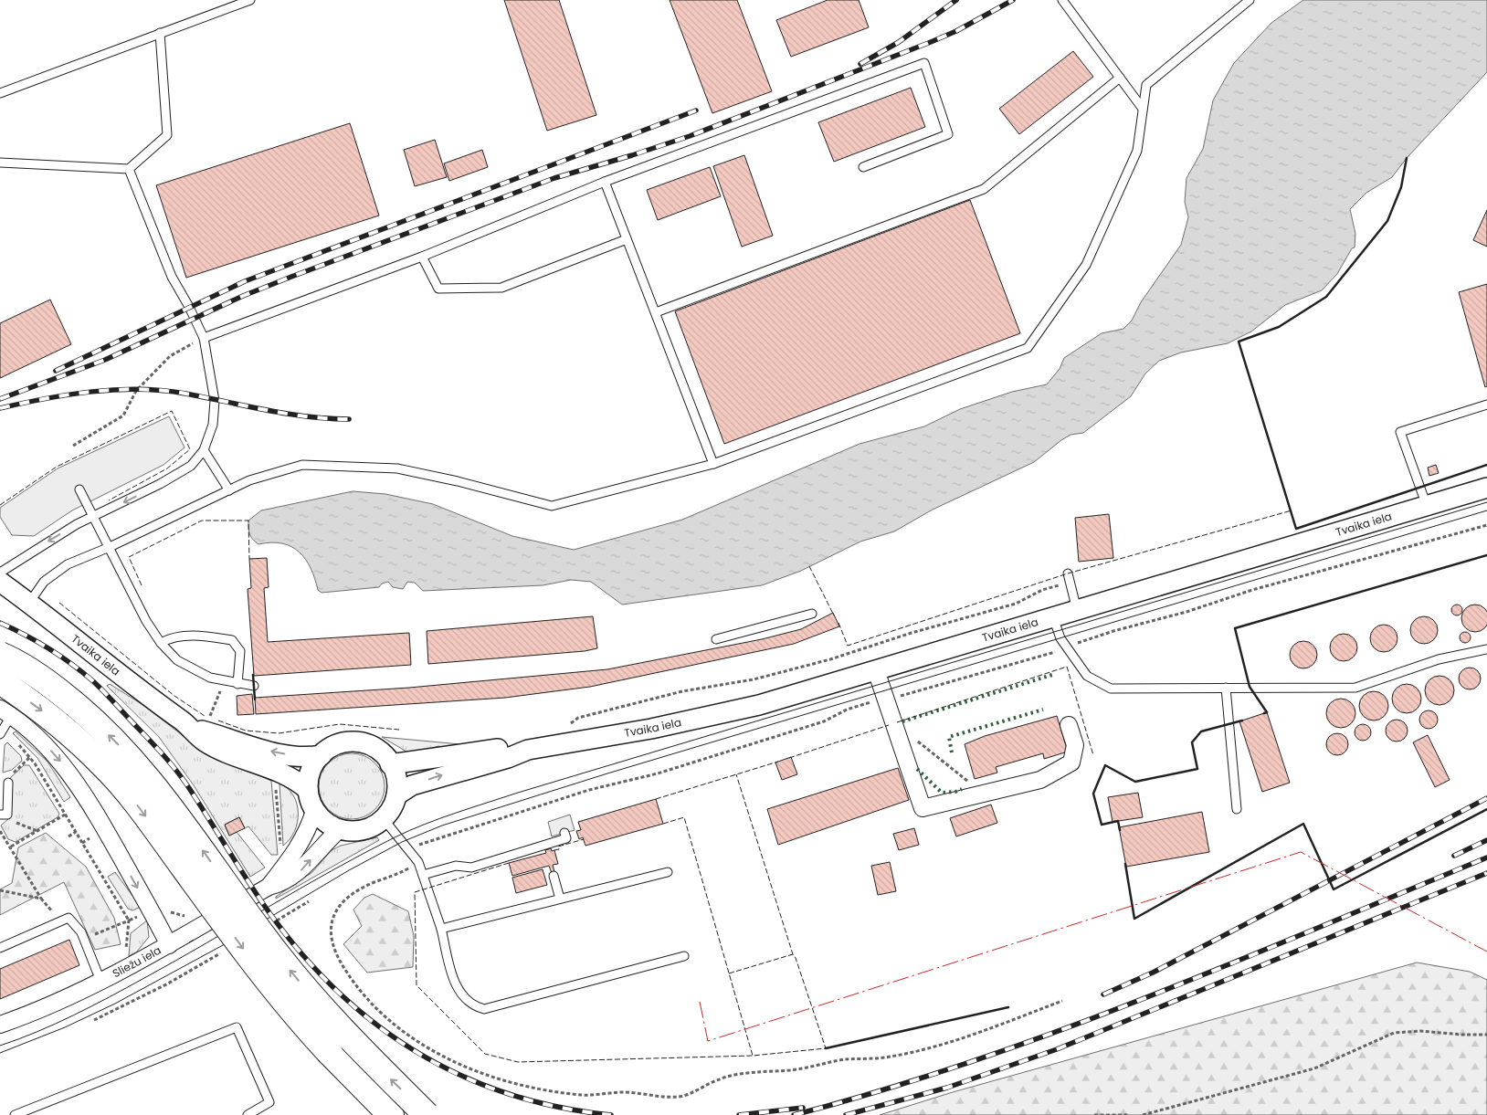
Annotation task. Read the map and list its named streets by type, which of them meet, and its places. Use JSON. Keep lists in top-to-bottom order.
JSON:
{
  "streets": {
    "street": ["Tvaika iela", "Sliežu iela"]
  },
  "crossings": [
    ["Tvaika iela", "Sliežu iela"]
  ]
}
